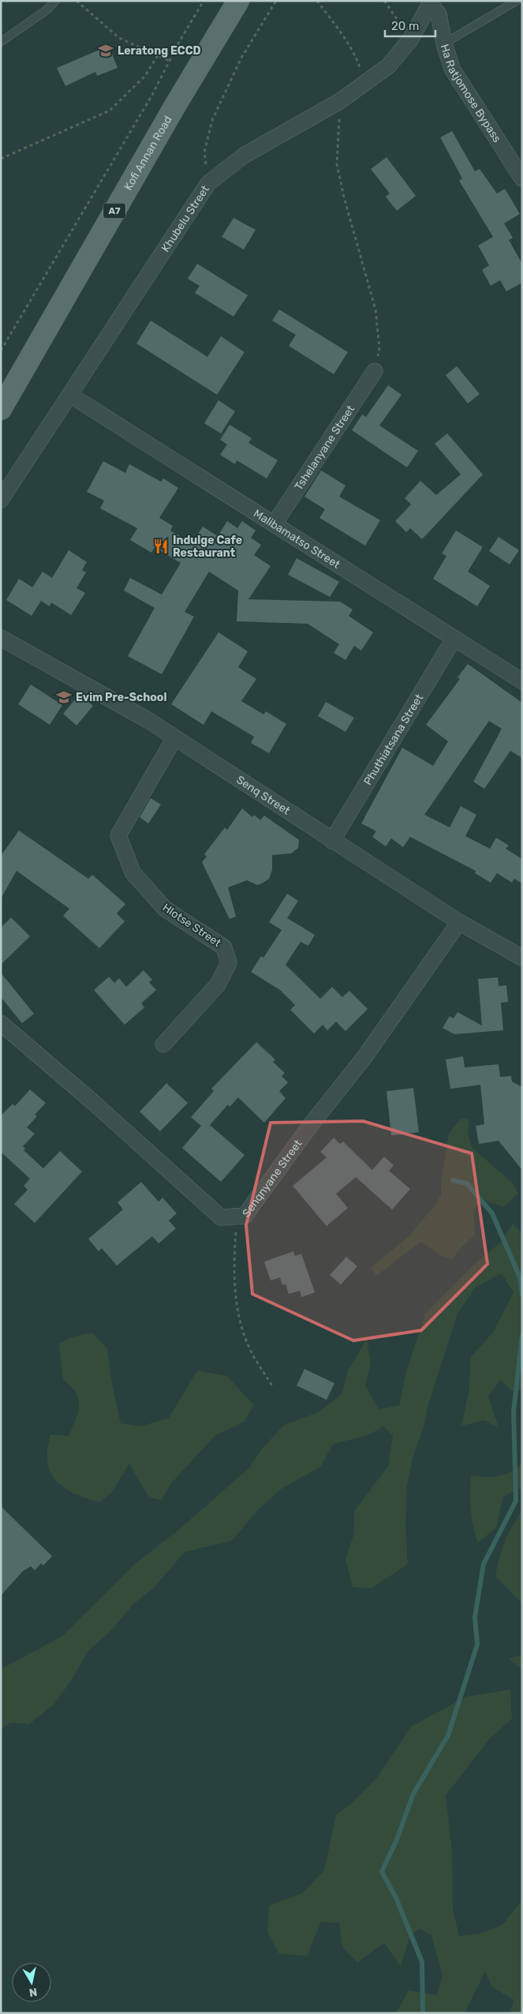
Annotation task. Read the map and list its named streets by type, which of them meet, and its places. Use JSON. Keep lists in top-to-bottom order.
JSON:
{
  "streets": {
    "main road": ["Kofi Annan Road", "A7"],
    "street": [
      "Ha Ratjomose Bypass",
      "Khubelu Street",
      "Tshelanyane Street",
      "Malibamatso Street",
      "Phuthiatsana Street",
      "Senq Street",
      "Hlotse Street",
      "Senqnyane Street"
    ]
  },
  "crossings": [
    ["Ha Ratjomose Bypass", "Khubelu Street"],
    ["Khubelu Street", "Malibamatso Street"],
    ["Tshelanyane Street", "Malibamatso Street"],
    ["Malibamatso Street", "Phuthiatsana Street"],
    ["Phuthiatsana Street", "Senq Street"],
    ["Senq Street", "Hlotse Street"],
    ["Senq Street", "Senqnyane Street"]
  ],
  "places": {
    "school or university": ["Leratong ECCD", "Evim Pre-School"],
    "restaurant": ["Indulge Cafe Restaurant"]
  },
  "scale_bar": "20 m",
  "north": "bottom"
}
